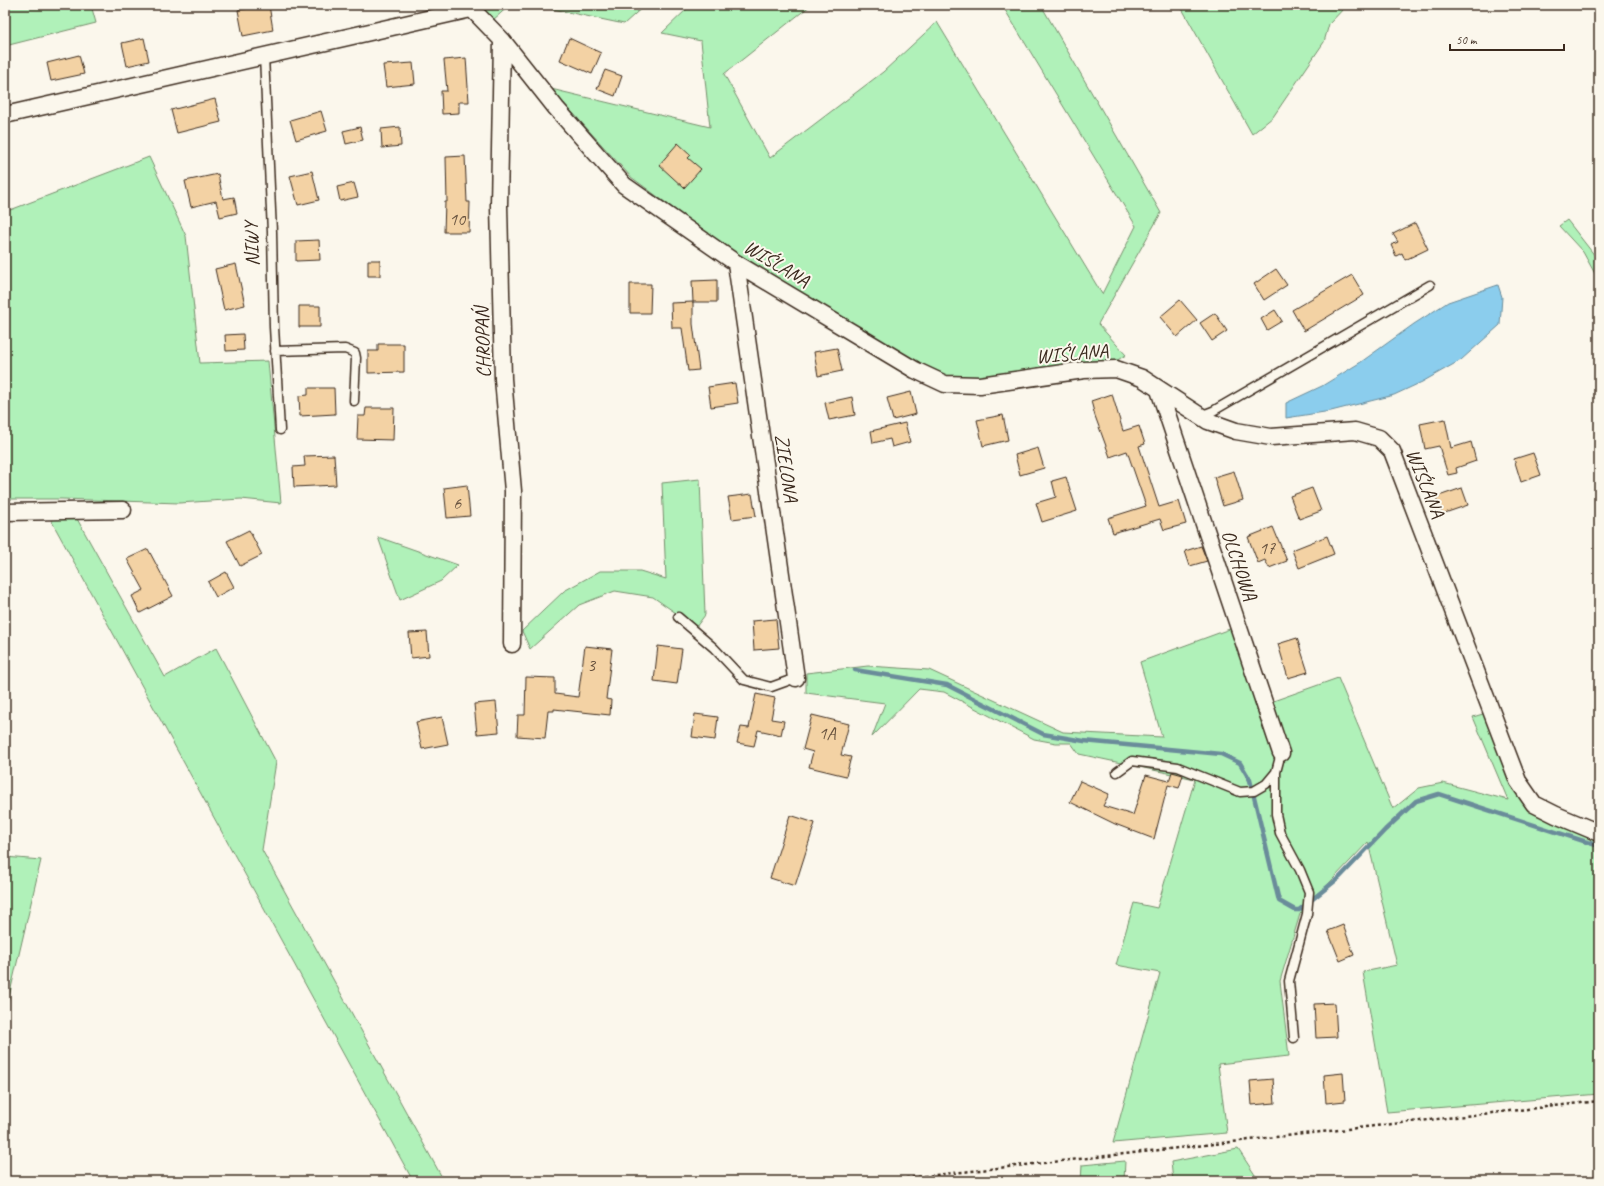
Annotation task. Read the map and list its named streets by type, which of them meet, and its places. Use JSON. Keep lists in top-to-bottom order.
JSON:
{
  "streets": {
    "street": [
      "WIŚLANA",
      "CHROPAŃ",
      "ZIELONA",
      "OLCHOWA"
    ],
    "lane": ["NIWY"]
  },
  "crossings": [
    ["WIŚLANA", "CHROPAŃ"],
    ["WIŚLANA", "ZIELONA"],
    ["WIŚLANA", "OLCHOWA"]
  ],
  "house_numbers": [
    "10",
    "6",
    "17",
    "3",
    "1A"
  ],
  "scale_bar": "50 m"
}
